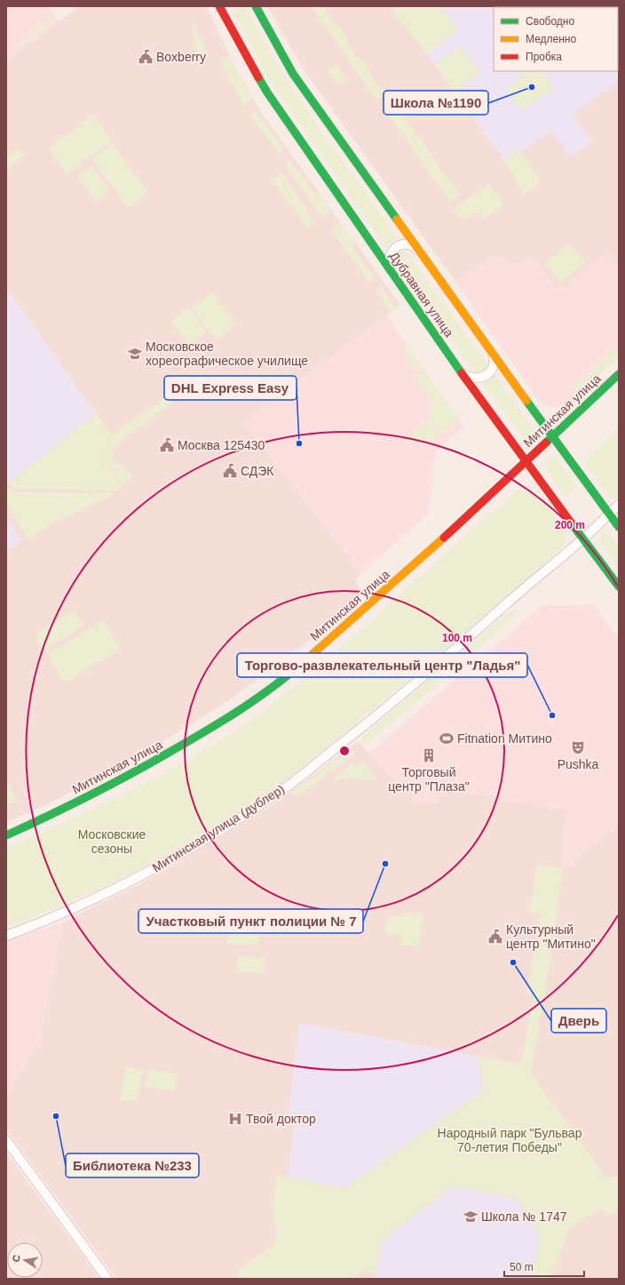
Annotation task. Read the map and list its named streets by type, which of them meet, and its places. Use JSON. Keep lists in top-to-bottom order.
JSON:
{
  "streets": {
    "main road": ["Дубравная улица", "Митинская улица"],
    "street": ["Митинская улица (дублер)"]
  },
  "crossings": [
    ["Дубравная улица", "Митинская улица"],
    ["Дубравная улица", "Митинская улица (дублер)"]
  ],
  "parks": ["Московские сезоны", "Народный парк \"Бульвар 70-летия Победы\""],
  "places": {
    "public building": [
      "Boxberry",
      "Москва 125430",
      "СДЭК",
      "Культурный центр \"Митино\""
    ],
    "other": [
      "Школа №1190",
      "DHL Express Easy",
      "Торгово-развлекательный центр \"Ладья\"",
      "Участковый пункт полиции № 7",
      "Дверь",
      "Библиотека №233"
    ],
    "school or university": ["Московское хореографическое училище", "Школа № 1747"],
    "sports": ["Fitnation Митино"],
    "theatre": ["Pushka"],
    "building": ["Торговый центр \"Плаза\""],
    "hospital": ["Твой доктор"]
  },
  "legend": ["Свободно", "Медленно", "Пробка"],
  "scale_bar": "50 m",
  "north": "left",
  "rings": ["200 m", "100 m"]
}
